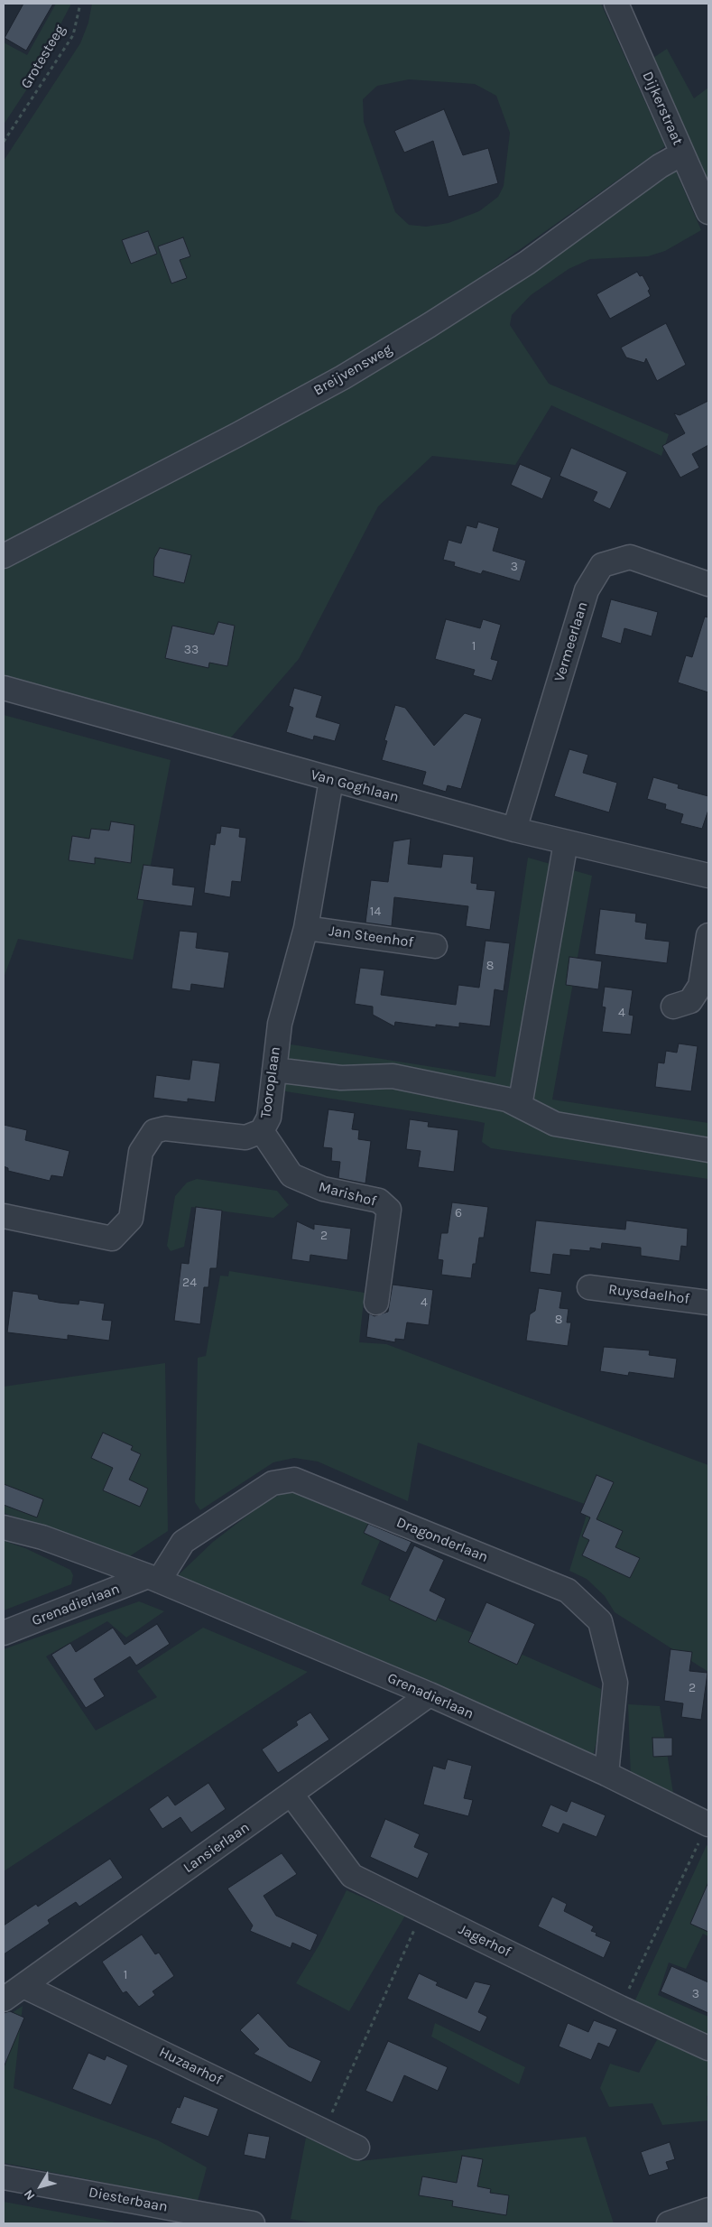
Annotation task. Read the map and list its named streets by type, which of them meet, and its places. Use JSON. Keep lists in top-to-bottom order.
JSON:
{
  "streets": {
    "street": [
      "Dijkerstraat",
      "Breijvensweg",
      "Vermeerlaan",
      "Van Goghlaan",
      "Jan Steenhof",
      "Tooroplaan",
      "Marishof",
      "Ruysdaelhof",
      "Dragonderlaan",
      "Grenadierlaan",
      "Lansierlaan",
      "Jagerhof",
      "Huzaarhof",
      "Diesterbaan"
    ],
    "path": ["Grotesteeg"]
  },
  "crossings": [
    ["Dijkerstraat", "Breijvensweg"],
    ["Vermeerlaan", "Van Goghlaan"],
    ["Van Goghlaan", "Tooroplaan"],
    ["Jan Steenhof", "Tooroplaan"],
    ["Tooroplaan", "Marishof"],
    ["Dragonderlaan", "Grenadierlaan"],
    ["Grenadierlaan", "Lansierlaan"],
    ["Lansierlaan", "Jagerhof"],
    ["Lansierlaan", "Huzaarhof"]
  ],
  "house_numbers": [
    "3",
    "1",
    "33",
    "14",
    "8",
    "4",
    "6",
    "2",
    "24",
    "4",
    "8",
    "2",
    "1",
    "3"
  ],
  "north": "bottom left"
}
